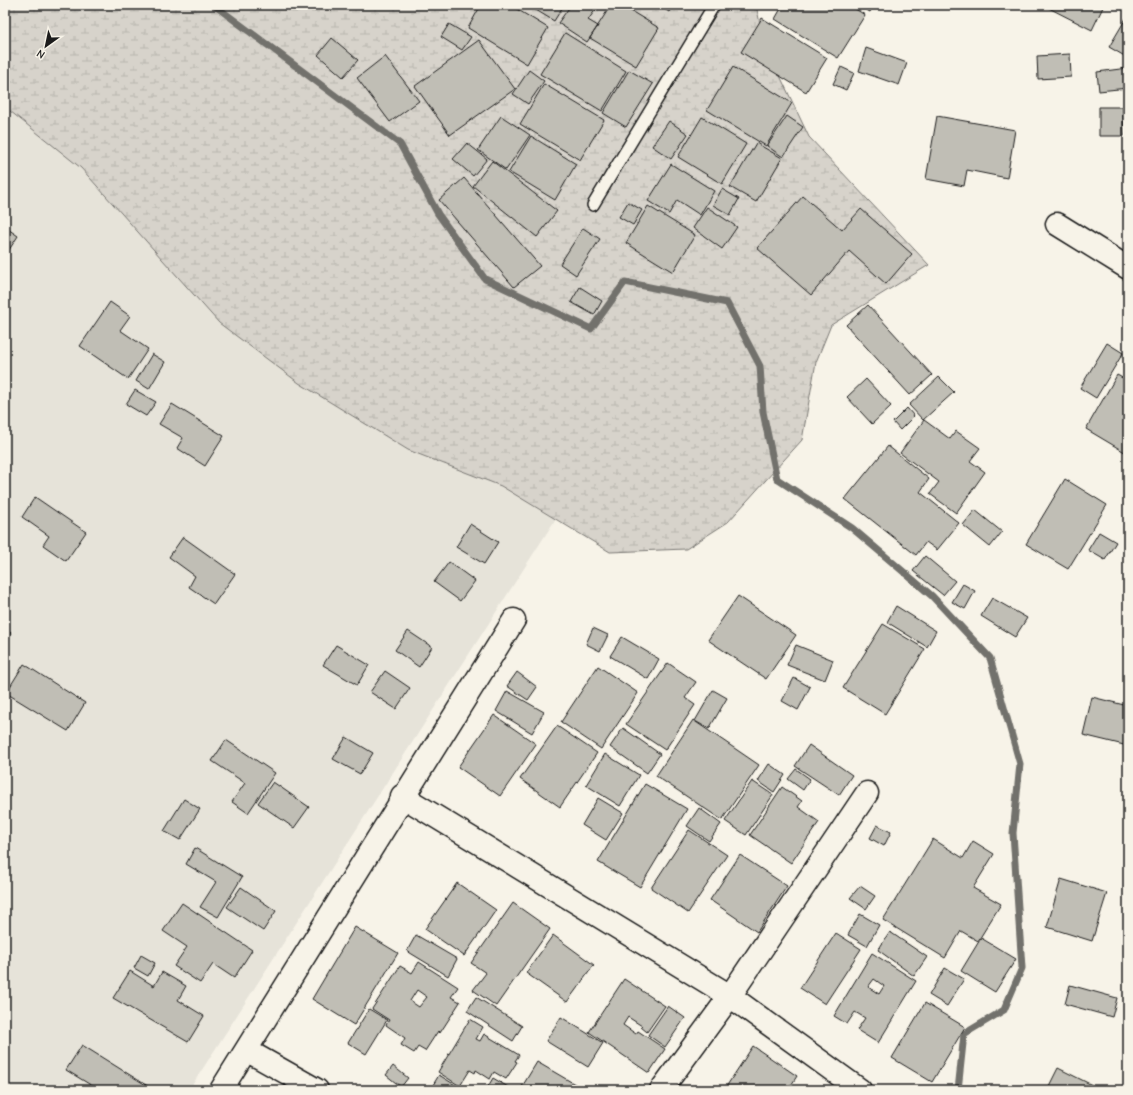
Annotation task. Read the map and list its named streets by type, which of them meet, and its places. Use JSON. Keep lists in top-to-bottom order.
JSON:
{
  "north": "bottom left"
}
